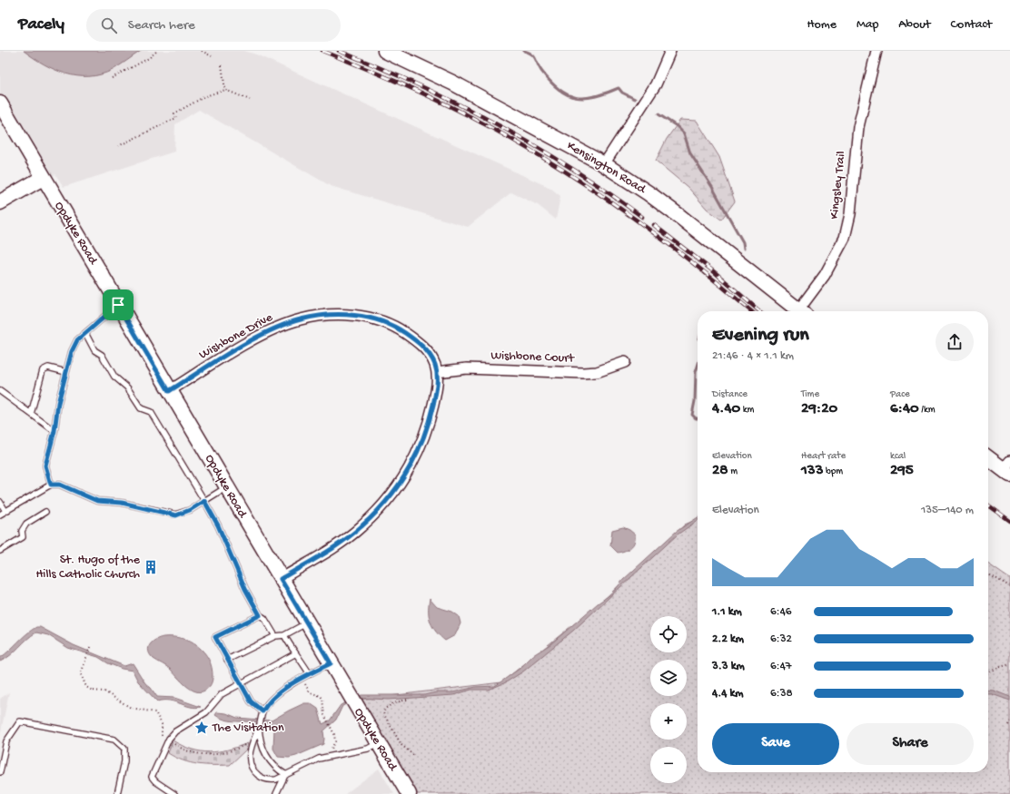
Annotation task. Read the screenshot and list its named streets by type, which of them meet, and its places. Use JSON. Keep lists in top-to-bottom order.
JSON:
{
  "streets": {
    "main road": ["Kensington Road", "Opdyke Road"],
    "street": ["Kingsley Trail", "Wishbone Drive", "Wishbone Court"]
  },
  "crossings": [
    ["Opdyke Road", "Wishbone Drive"],
    ["Wishbone Drive", "Wishbone Court"]
  ],
  "places": {
    "building": ["St. Hugo of the Hills Catholic Church"],
    "place": ["The Visitation"]
  },
  "page": {
    "header": "Pacely",
    "search": "Search here",
    "nav": [
      "Home",
      "Map",
      "About",
      "Contact"
    ],
    "heading": ["Evening run", "21:46 · 4 × 1.1 km"],
    "stats": [
      ["Distance", "4.40 km"],
      ["Time", "29:20"],
      ["Pace", "6:40 /km"],
      ["Elevation", "28 m"],
      ["Heart rate", "133 bpm"],
      ["kcal", "295"]
    ],
    "chart": ["Elevation", "135–140 m"],
    "list": [
      {
        "name": "1.1 km",
        "note": "6:46"
      },
      {
        "name": "2.2 km",
        "note": "6:32"
      },
      {
        "name": "3.3 km",
        "note": "6:47"
      },
      {
        "name": "4.4 km",
        "note": "6:38"
      }
    ],
    "map_buttons": ["+", "−"],
    "buttons": ["Save", "Share"]
  }
}
